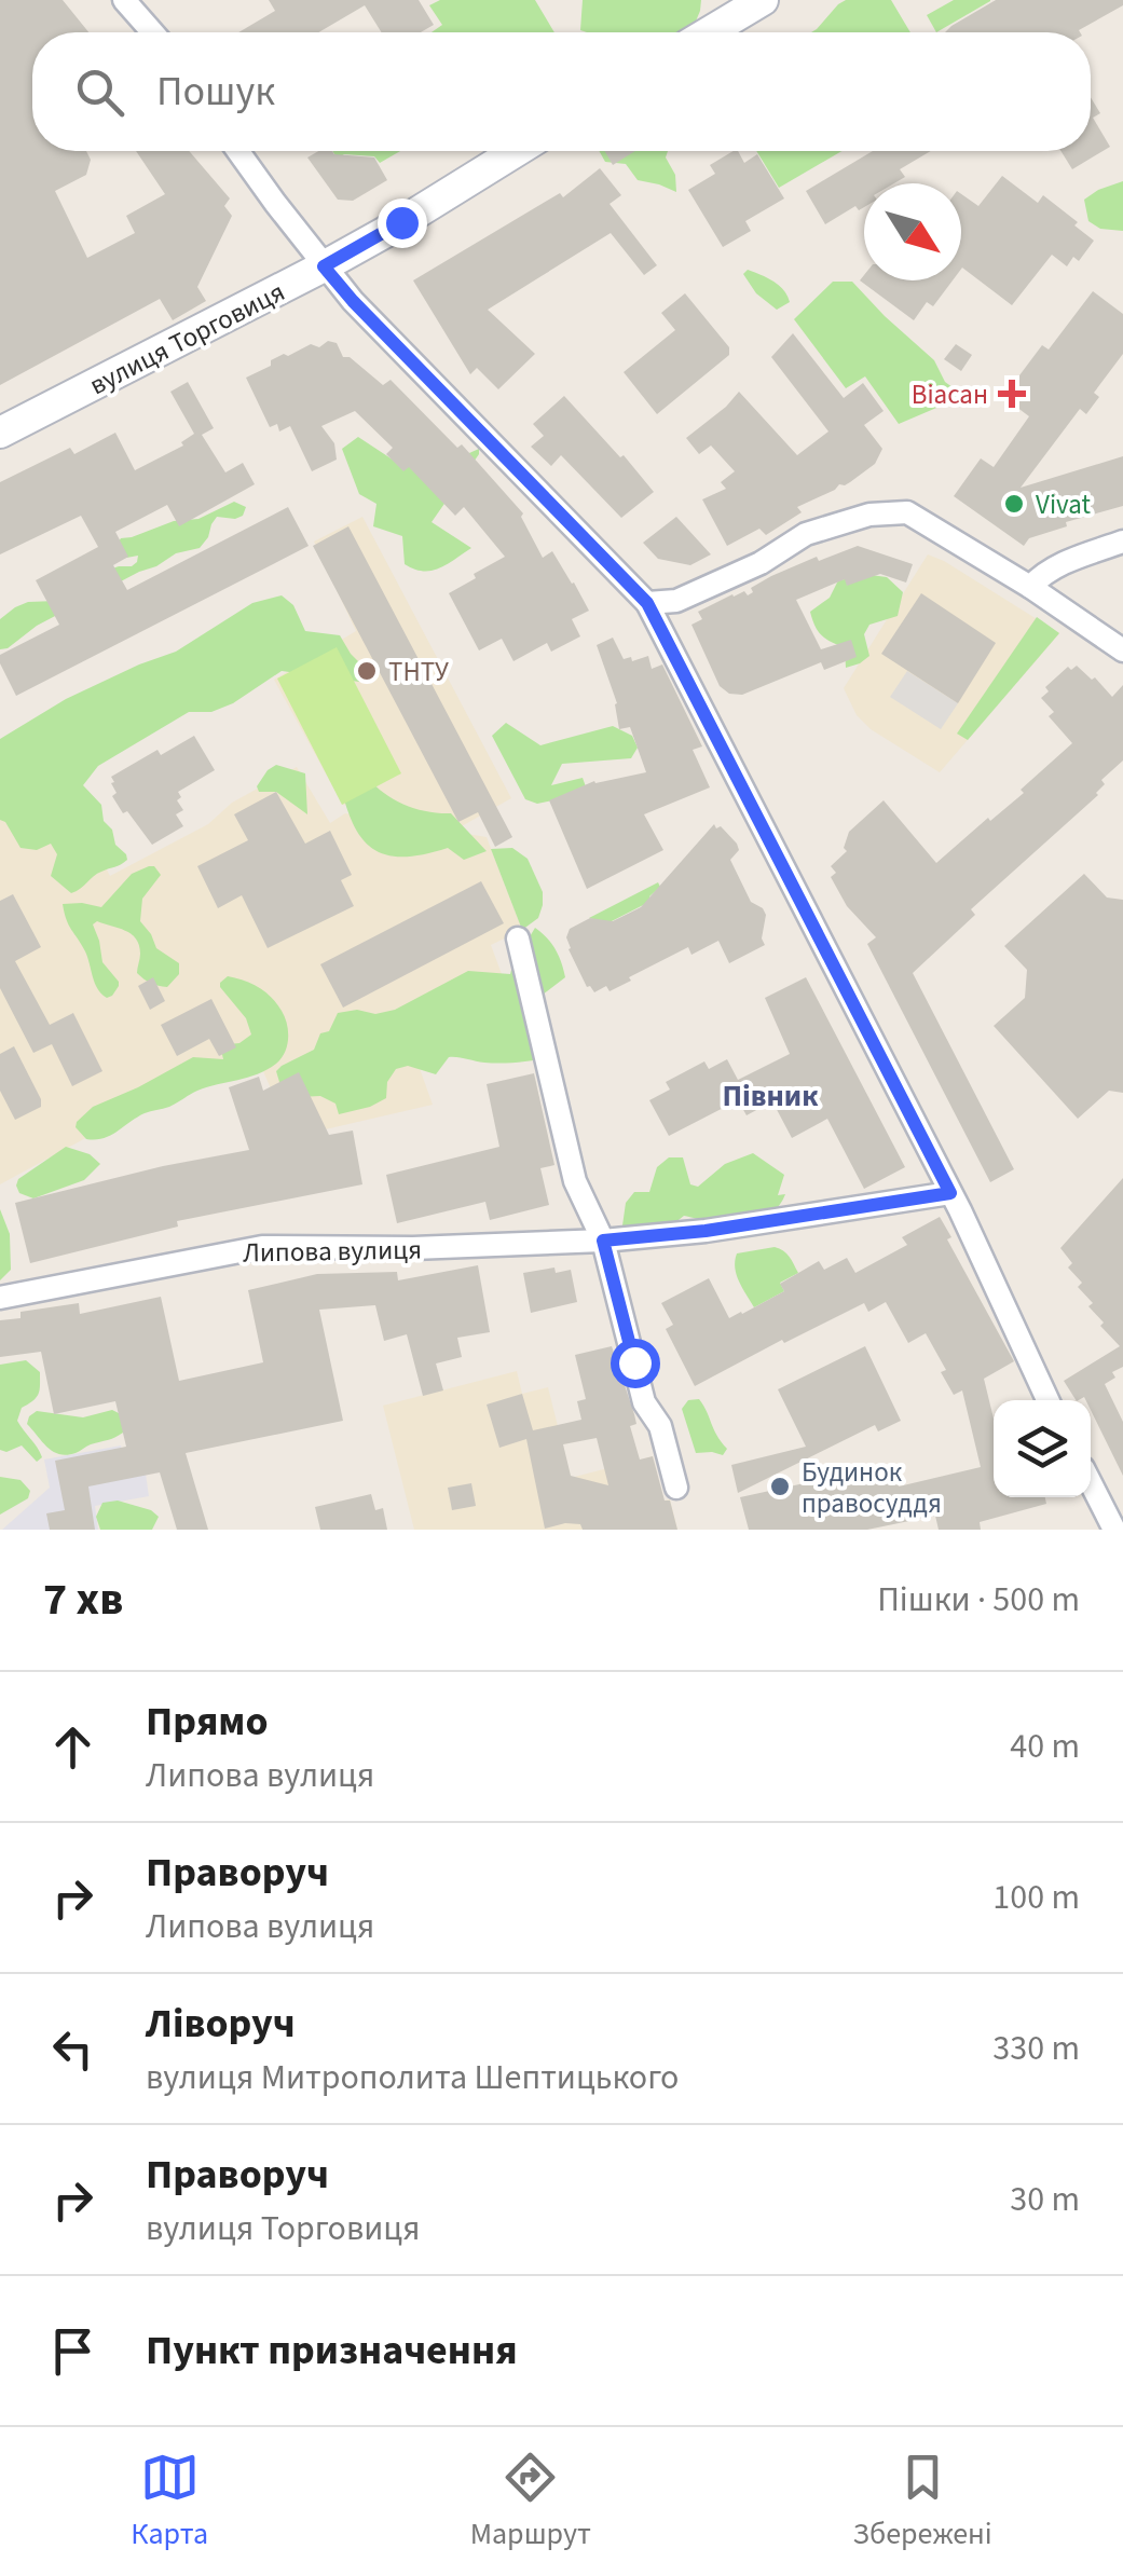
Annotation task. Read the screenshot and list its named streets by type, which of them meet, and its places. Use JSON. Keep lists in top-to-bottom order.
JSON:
{
  "streets": {
    "main road": ["вулиця Торговиця"],
    "street": ["Липова вулиця"]
  },
  "districts": ["Півник"],
  "places": {
    "health": ["Віасан"],
    "other": ["Vivat", "ТНТУ", "Будинок правосуддя"]
  },
  "north": "bottom right",
  "page": {
    "search": "Пошук",
    "heading": ["7 хв", "Пішки · 500 m"],
    "list": [
      ["Прямо", "Липова вулиця", "40 m"],
      ["Праворуч", "Липова вулиця", "100 m"],
      ["Ліворуч", "вулиця Митрополита Шептицького", "330 m"],
      ["Праворуч", "вулиця Торговиця", "30 m"],
      "Пункт призначення"
    ],
    "nav": ["Карта", "Маршрут", "Збережені"]
  }
}
